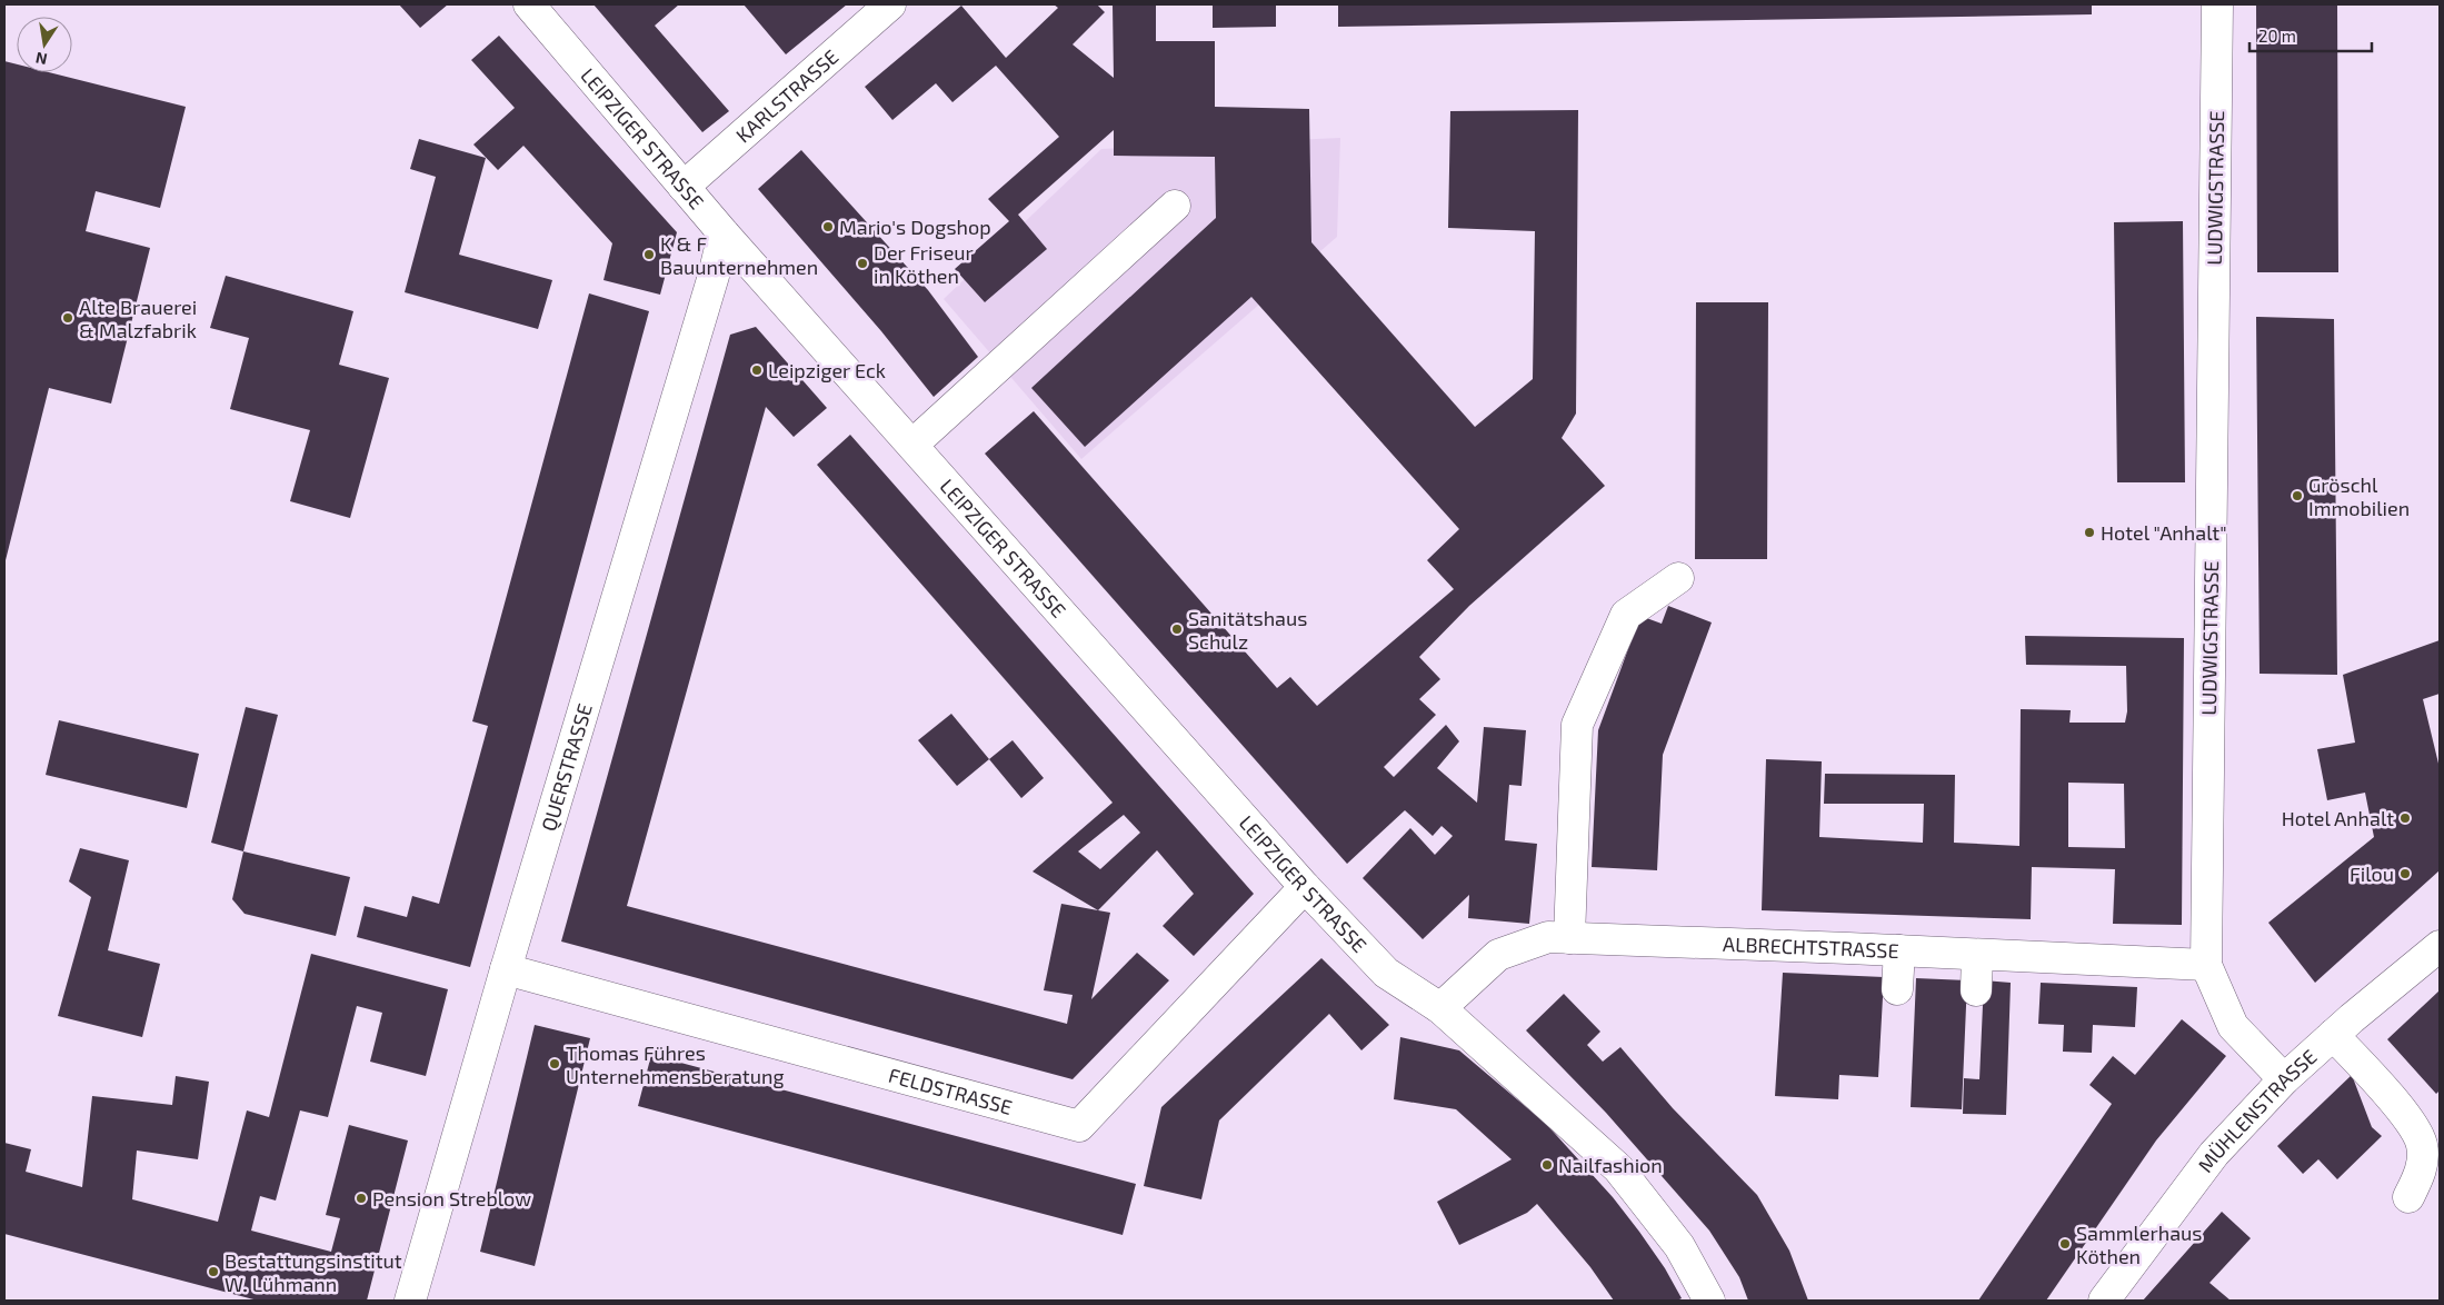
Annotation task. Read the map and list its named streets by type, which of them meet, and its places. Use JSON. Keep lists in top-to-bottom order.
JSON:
{
  "streets": {
    "street": [
      "KARLSTRASSE",
      "LEIPZIGER STRASSE",
      "LUDWIGSTRASSE",
      "QUERSTRASSE",
      "ALBRECHTSTRASSE",
      "FELDSTRASSE",
      "MÜHLENSTRASSE"
    ]
  },
  "crossings": [
    ["KARLSTRASSE", "LEIPZIGER STRASSE"],
    ["LEIPZIGER STRASSE", "QUERSTRASSE"],
    ["LEIPZIGER STRASSE", "ALBRECHTSTRASSE"],
    ["LEIPZIGER STRASSE", "FELDSTRASSE"],
    ["LUDWIGSTRASSE", "ALBRECHTSTRASSE"],
    ["LUDWIGSTRASSE", "MÜHLENSTRASSE"],
    ["QUERSTRASSE", "FELDSTRASSE"]
  ],
  "places": [
    "Mario's Dogshop",
    "K & F Bauunternehmen",
    "Der Friseur in Köthen",
    "Alte Brauerei & Malzfabrik",
    "Leipziger Eck",
    "Gröschl Immobilien",
    "Hotel \"Anhalt\"",
    "Sanitätshaus Schulz",
    "Hotel Anhalt",
    "Filou",
    "Thomas Führes Unternehmensberatung",
    "Nailfashion",
    "Pension Streblow",
    "Sammlerhaus Köthen",
    "Bestattungsinstitut W. Lühmann"
  ],
  "scale_bar": "20 m",
  "north": "bottom"
}
